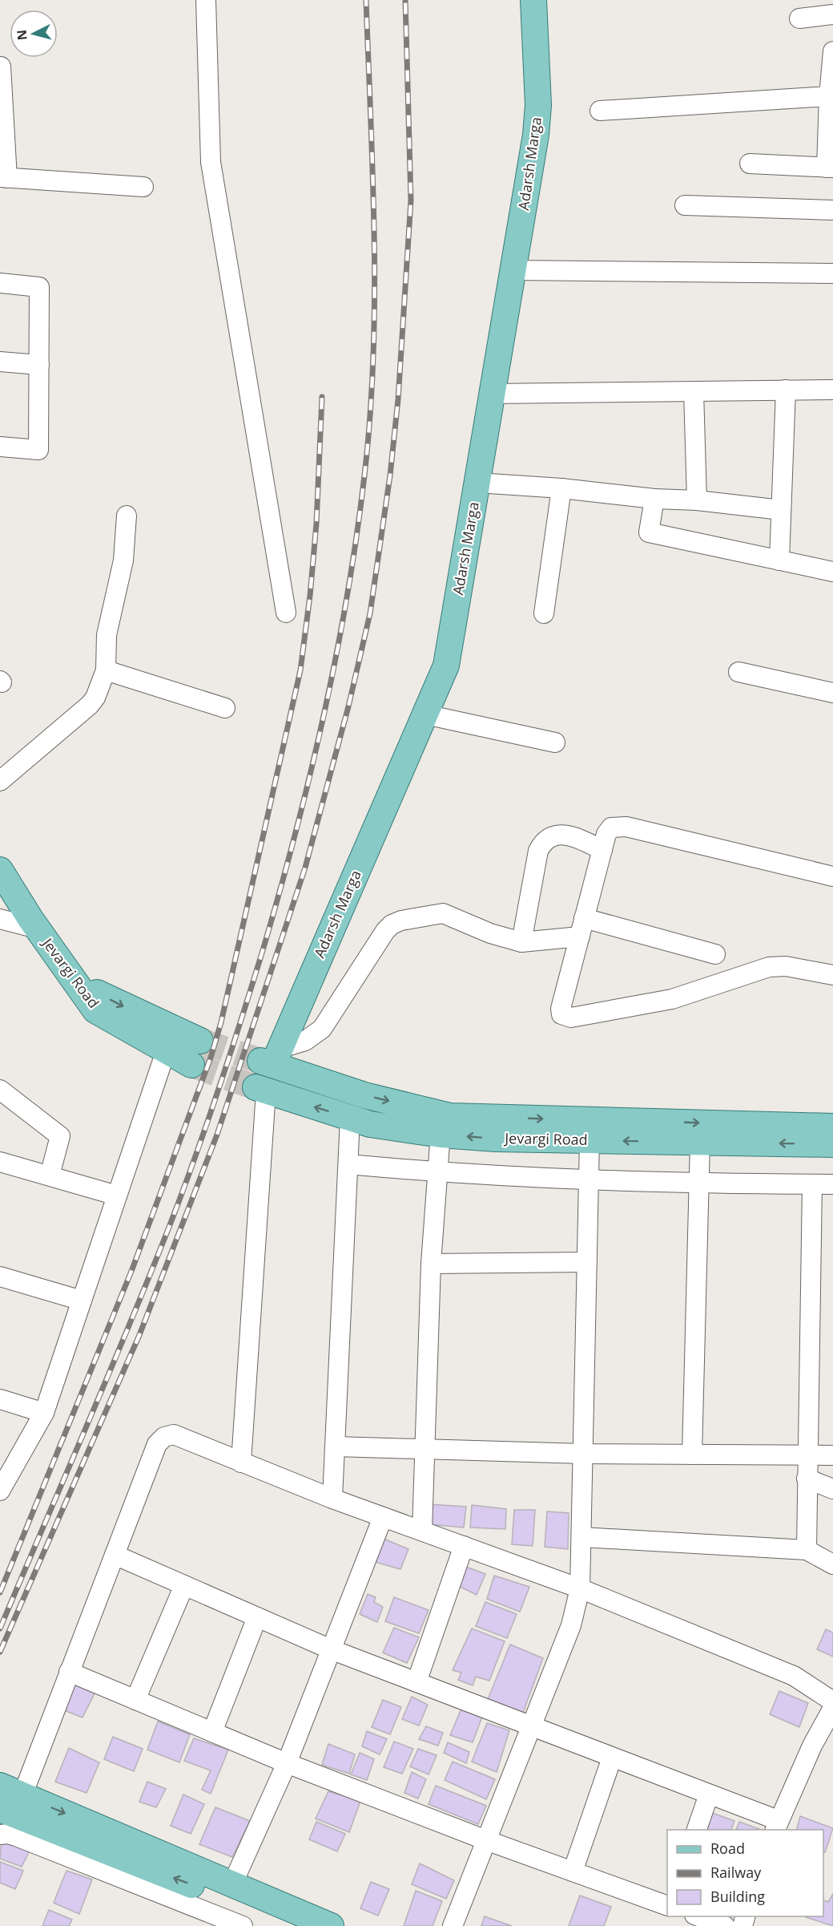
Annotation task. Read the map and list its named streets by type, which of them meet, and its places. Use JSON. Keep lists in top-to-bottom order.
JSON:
{
  "streets": {
    "main road": ["Adarsh Marga", "Jevargi Road"]
  },
  "legend": ["Road", "Railway", "Building"],
  "north": "left"
}
